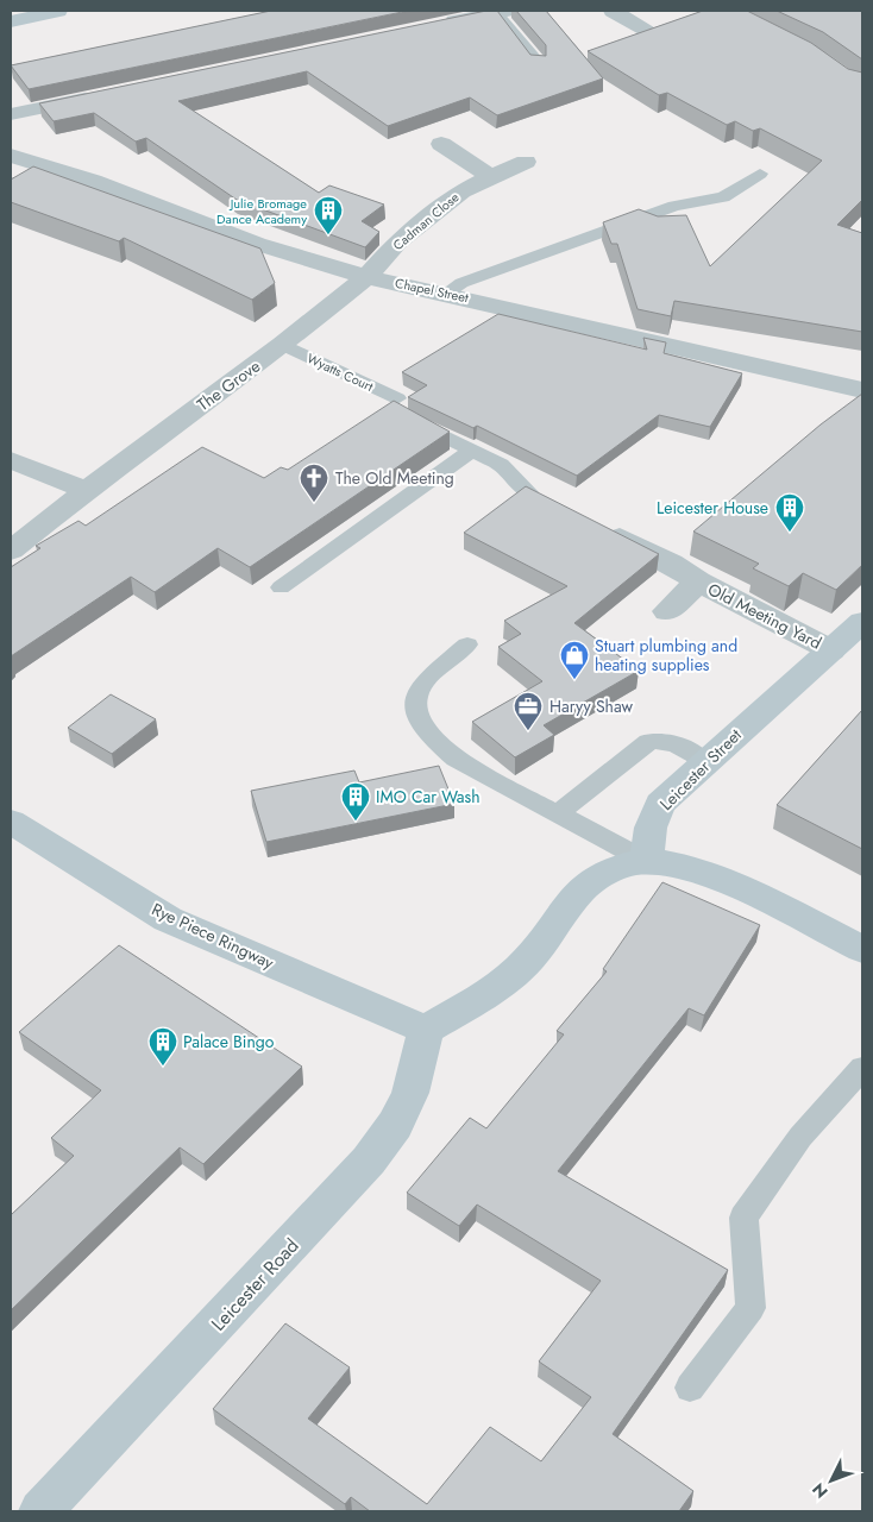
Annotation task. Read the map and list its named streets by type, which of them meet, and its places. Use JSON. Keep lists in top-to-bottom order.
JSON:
{
  "streets": {
    "main road": ["Leicester Street", "Rye Piece Ringway", "Leicester Road"],
    "street": [
      "Cadman Close",
      "Chapel Street",
      "The Grove",
      "Old Meeting Yard"
    ],
    "lane": ["Wyatts Court"]
  },
  "crossings": [
    ["Cadman Close", "Chapel Street"],
    ["Cadman Close", "The Grove"],
    ["Chapel Street", "The Grove"],
    ["Wyatts Court", "The Grove"],
    ["Old Meeting Yard", "Leicester Street"],
    ["Rye Piece Ringway", "Leicester Road"]
  ],
  "places": {
    "building": [
      "Julie Bromage Dance Academy",
      "Leicester House",
      "IMO Car Wash",
      "Palace Bingo"
    ],
    "church": ["The Old Meeting"],
    "shop": ["Stuart plumbing and heating supplies"],
    "office": ["Haryy Shaw"]
  },
  "north": "bottom left"
}
